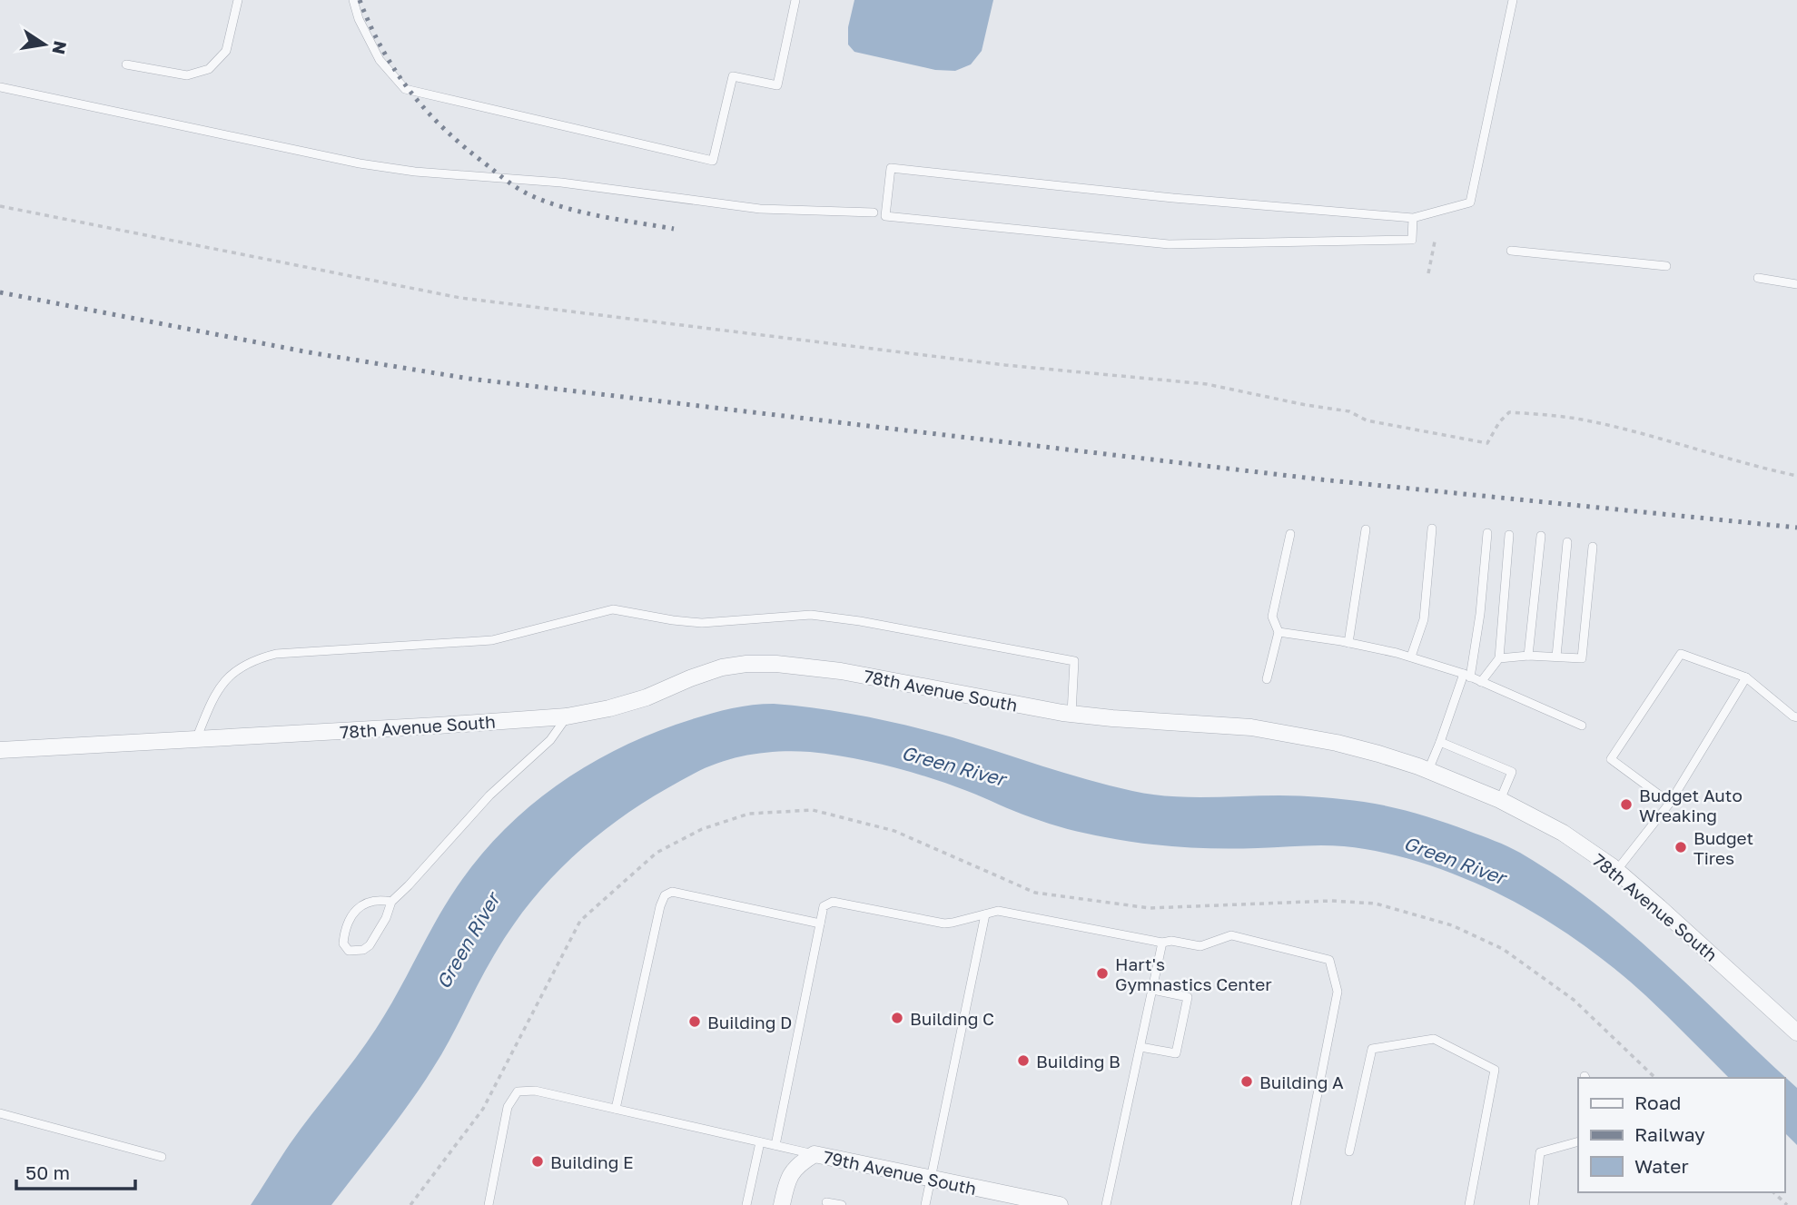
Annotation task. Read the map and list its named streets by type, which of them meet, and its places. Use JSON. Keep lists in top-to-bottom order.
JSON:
{
  "streets": {
    "street": ["78th Avenue South", "79th Avenue South"]
  },
  "water": ["Green River"],
  "places": [
    "Budget Auto Wreaking",
    "Budget Tires",
    "Hart's Gymnastics Center",
    "Building C",
    "Building D",
    "Building B",
    "Building A",
    "Building E"
  ],
  "legend": ["Road", "Railway", "Water"],
  "scale_bar": "50 m",
  "north": "right"
}
